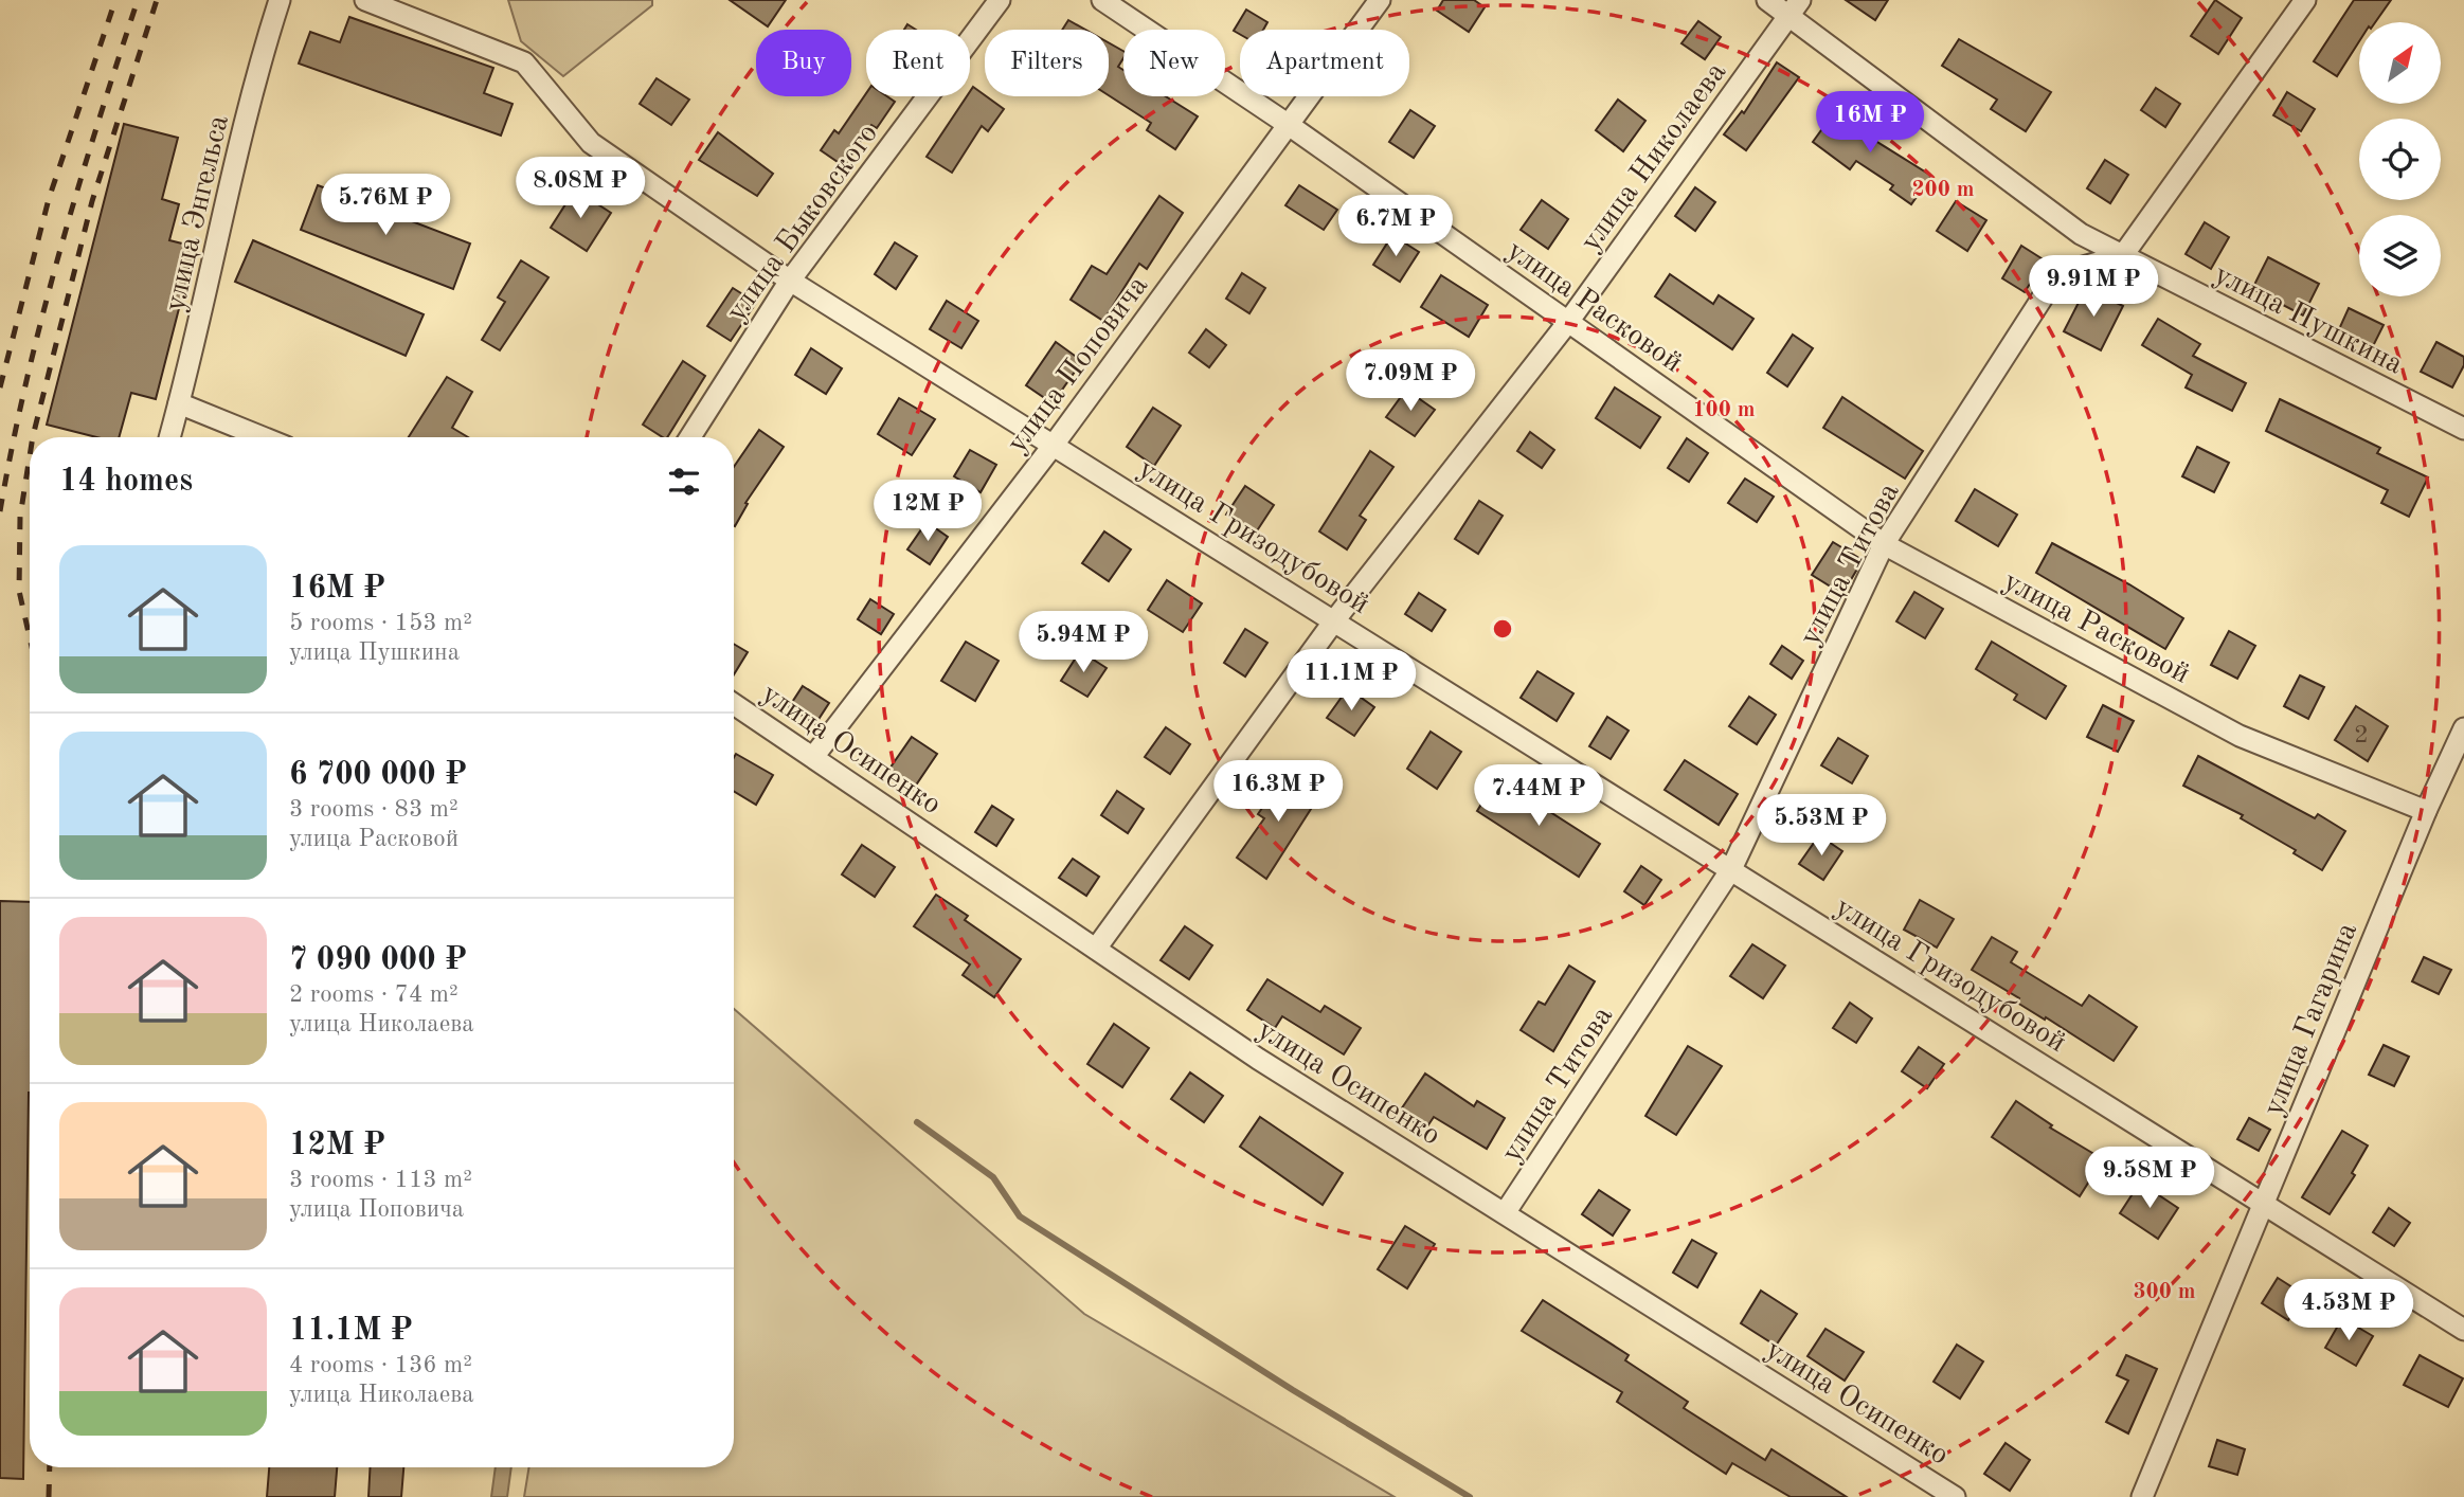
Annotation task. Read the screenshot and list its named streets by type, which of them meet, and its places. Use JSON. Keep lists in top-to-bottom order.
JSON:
{
  "streets": {
    "street": [
      "улица Николаева",
      "улица Энгельса",
      "улица Быковского",
      "улица Расковой",
      "улица Пушкина",
      "улица Поповича",
      "улица Гризодубовой",
      "улица Титова",
      "улица Осипенко",
      "улица Гагарина"
    ]
  },
  "crossings": [
    ["улица Николаева", "улица Расковой"],
    ["улица Николаева", "улица Пушкина"],
    ["улица Николаева", "улица Гризодубовой"],
    ["улица Николаева", "улица Осипенко"],
    ["улица Быковского", "улица Гризодубовой"],
    ["улица Расковой", "улица Поповича"],
    ["улица Расковой", "улица Титова"],
    ["улица Расковой", "улица Гагарина"],
    ["улица Пушкина", "улица Титова"],
    ["улица Поповича", "улица Гризодубовой"],
    ["улица Поповича", "улица Осипенко"],
    ["улица Гризодубовой", "улица Титова"],
    ["улица Гризодубовой", "улица Гагарина"],
    ["улица Титова", "улица Осипенко"]
  ],
  "house_numbers": ["2"],
  "north": "top right",
  "page": {
    "chip": [
      "Buy",
      "Rent",
      "Filters",
      "New",
      "Apartment"
    ],
    "price": [
      "16M ₽",
      "8.08M ₽",
      "5.76M ₽",
      "6.7M ₽",
      "9.91M ₽",
      "7.09M ₽",
      "12M ₽",
      "5.94M ₽",
      "11.1M ₽",
      "16.3M ₽",
      "7.44M ₽",
      "5.53M ₽",
      "9.58M ₽",
      "4.53M ₽"
    ],
    "heading": "14 homes",
    "list": [
      {
        "name": "16M ₽",
        "note": "5 rooms · 153 m² · улица Пушкина"
      },
      {
        "name": "6 700 000 ₽",
        "note": "3 rooms · 83 m² · улица Расковой"
      },
      {
        "name": "7 090 000 ₽",
        "note": "2 rooms · 74 m² · улица Николаева"
      },
      {
        "name": "12M ₽",
        "note": "3 rooms · 113 m² · улица Поповича"
      },
      {
        "name": "11.1M ₽",
        "note": "4 rooms · 136 m² · улица Николаева"
      }
    ]
  },
  "rings": ["200 m", "100 m", "300 m"]
}
